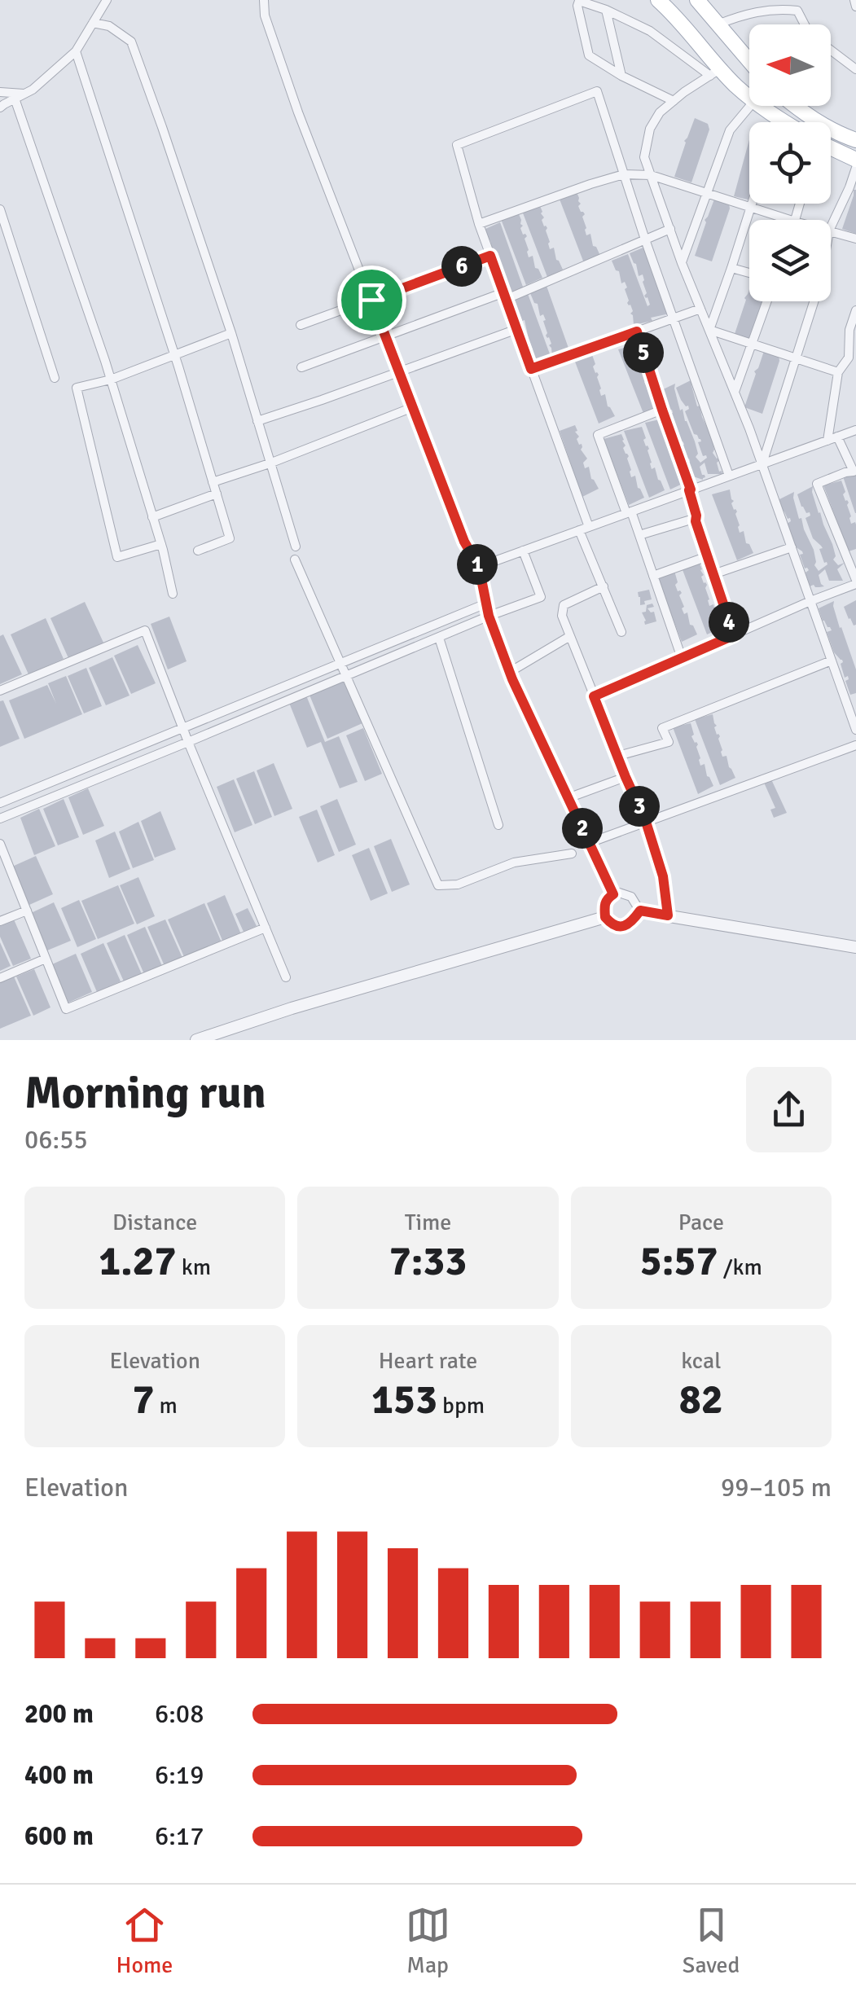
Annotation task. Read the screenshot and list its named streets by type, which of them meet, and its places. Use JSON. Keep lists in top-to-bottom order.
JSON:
{
  "north": "left",
  "page": {
    "pins": [
      "6",
      "5",
      "1",
      "4",
      "3",
      "2"
    ],
    "heading": ["Morning run", "06:55"],
    "stats": [
      ["Distance", "1.27 km"],
      ["Time", "7:33"],
      ["Pace", "5:57 /km"],
      ["Elevation", "7 m"],
      ["Heart rate", "153 bpm"],
      ["kcal", "82"]
    ],
    "chart": ["Elevation", "99–105 m"],
    "list": [
      {
        "name": "200 m",
        "note": "6:08"
      },
      {
        "name": "400 m",
        "note": "6:19"
      },
      {
        "name": "600 m",
        "note": "6:17"
      }
    ],
    "tabs": ["Home", "Map", "Saved"]
  }
}
